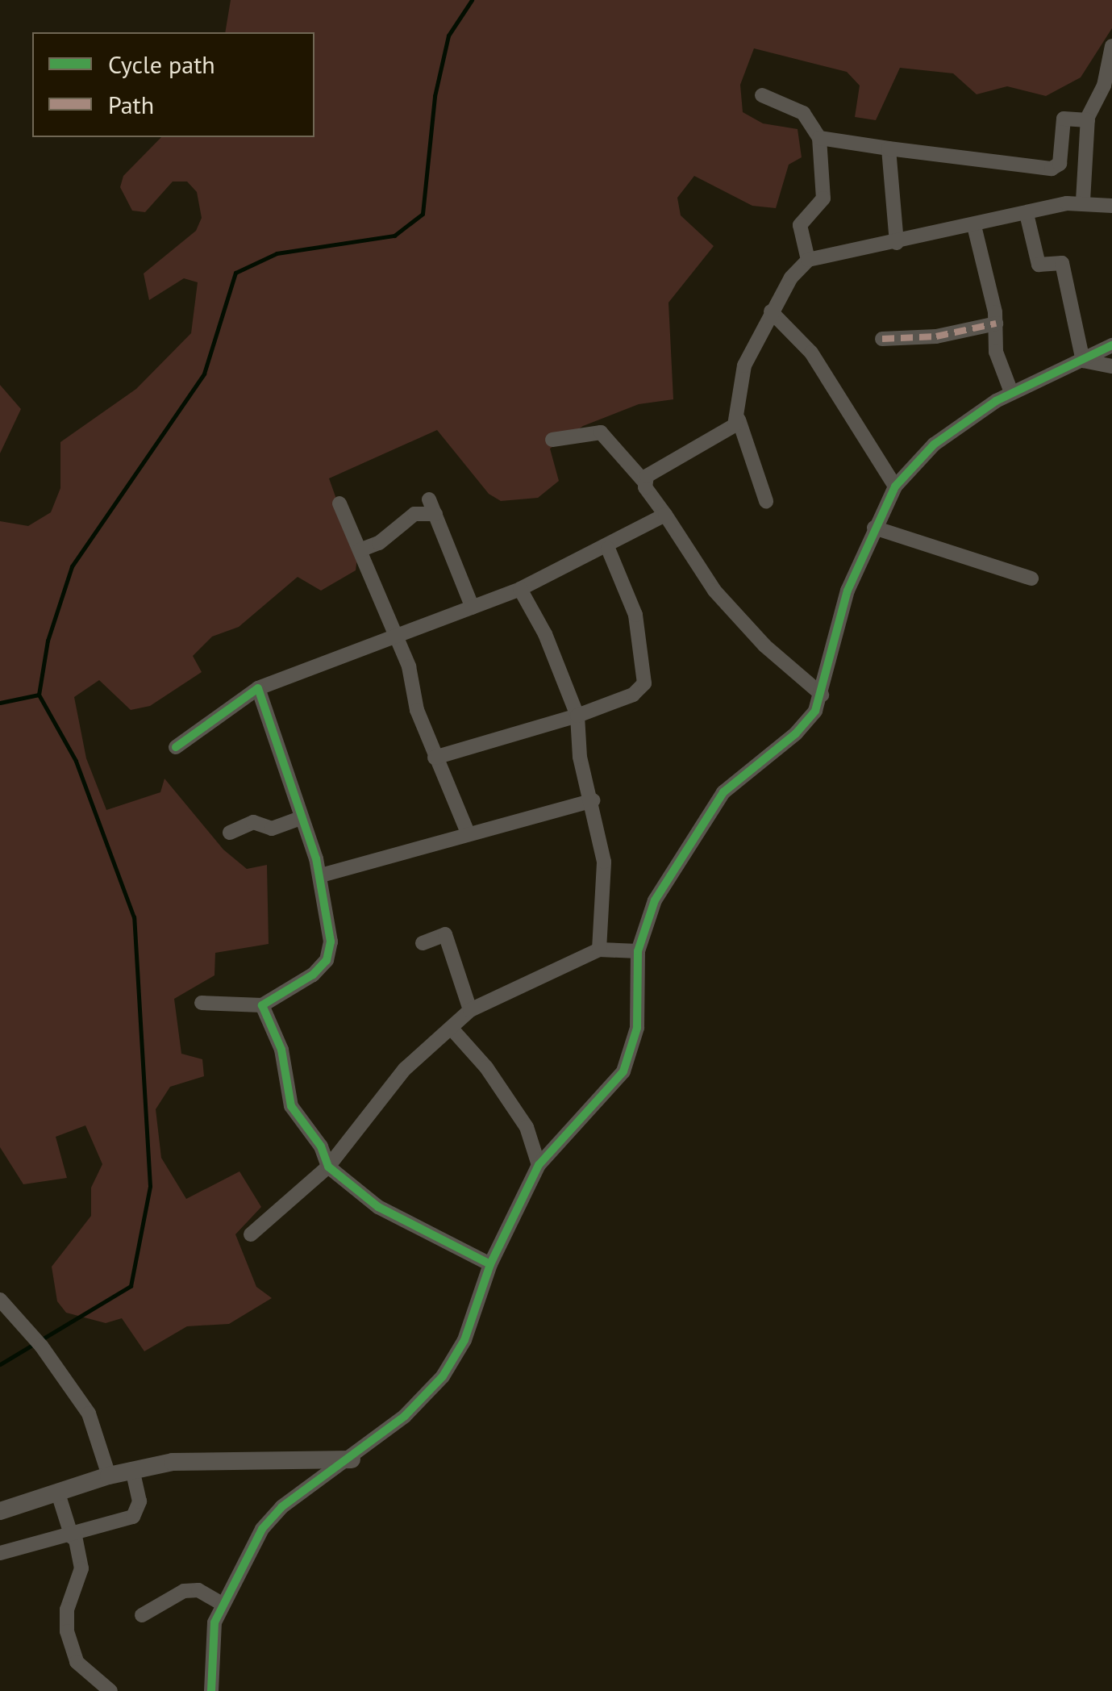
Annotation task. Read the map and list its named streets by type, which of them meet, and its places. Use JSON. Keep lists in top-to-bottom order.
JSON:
{
  "legend": ["Cycle path", "Path"]
}
